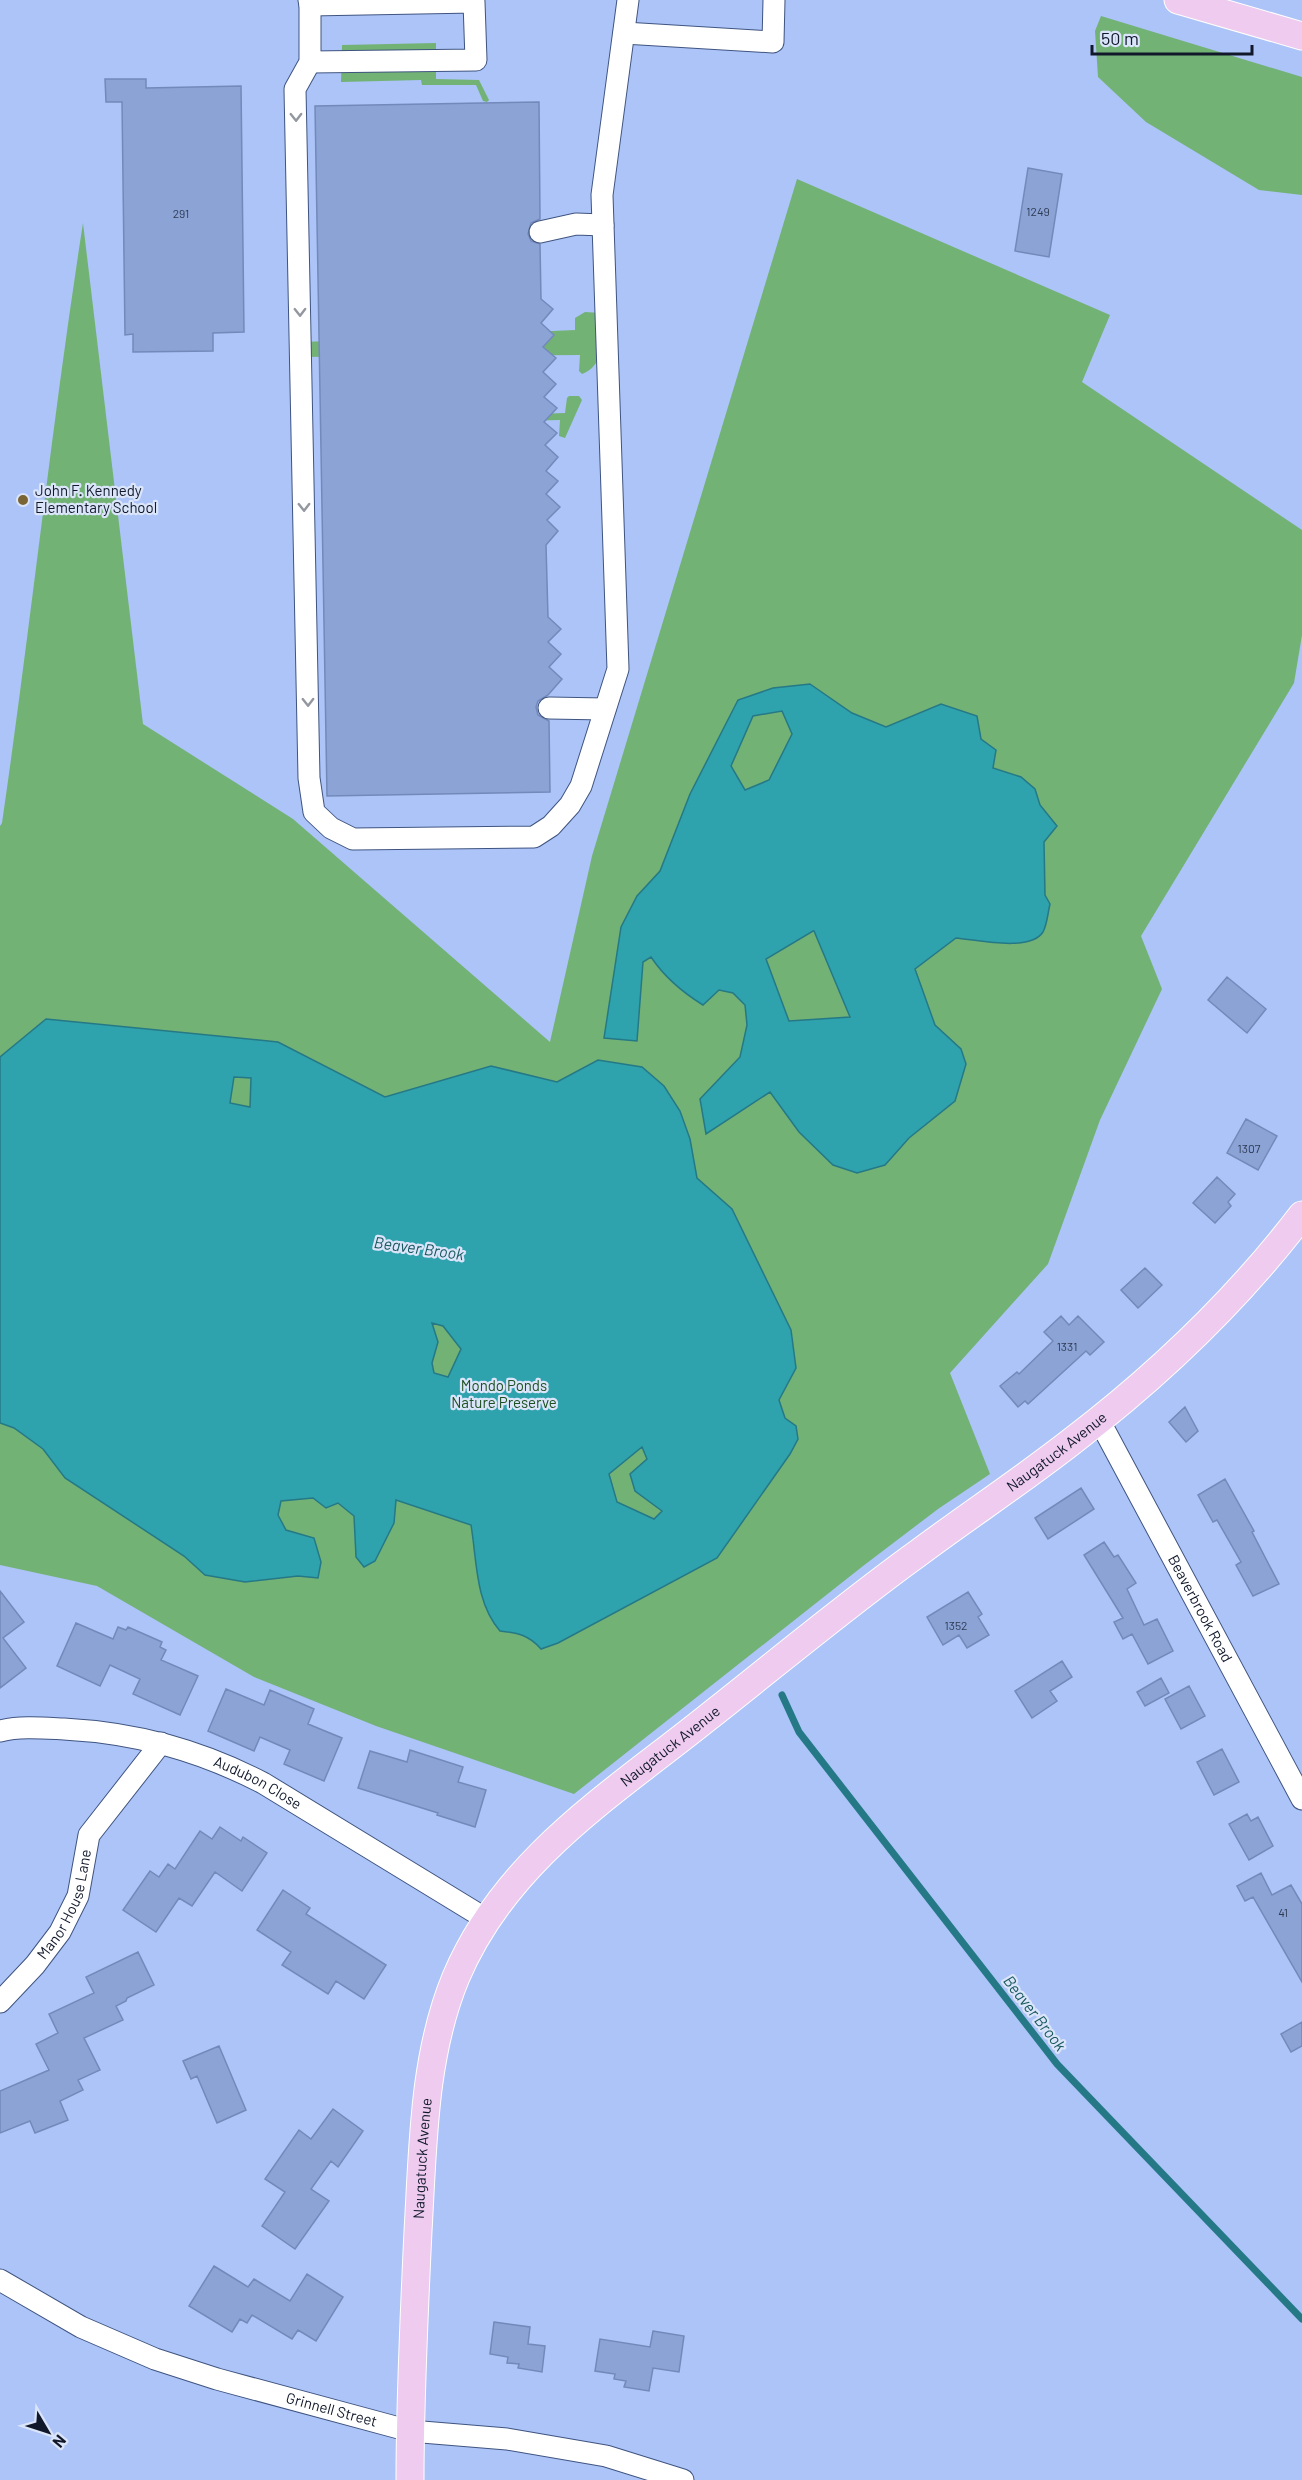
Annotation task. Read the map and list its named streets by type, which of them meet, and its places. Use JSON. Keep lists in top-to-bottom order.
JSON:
{
  "streets": {
    "main road": ["Naugatuck Avenue"],
    "street": [
      "Beaverbrook Road",
      "Audubon Close",
      "Manor House Lane",
      "Grinnell Street"
    ]
  },
  "crossings": [
    ["Naugatuck Avenue", "Beaverbrook Road"],
    ["Naugatuck Avenue", "Audubon Close"],
    ["Naugatuck Avenue", "Grinnell Street"],
    ["Audubon Close", "Manor House Lane"]
  ],
  "water": ["Beaver Brook"],
  "parks": ["Mondo Ponds Nature Preserve"],
  "places": ["John F. Kennedy Elementary School"],
  "house_numbers": [
    "1249",
    "291",
    "1307",
    "1331",
    "1352",
    "41"
  ],
  "scale_bar": "50 m",
  "north": "bottom right"
}
